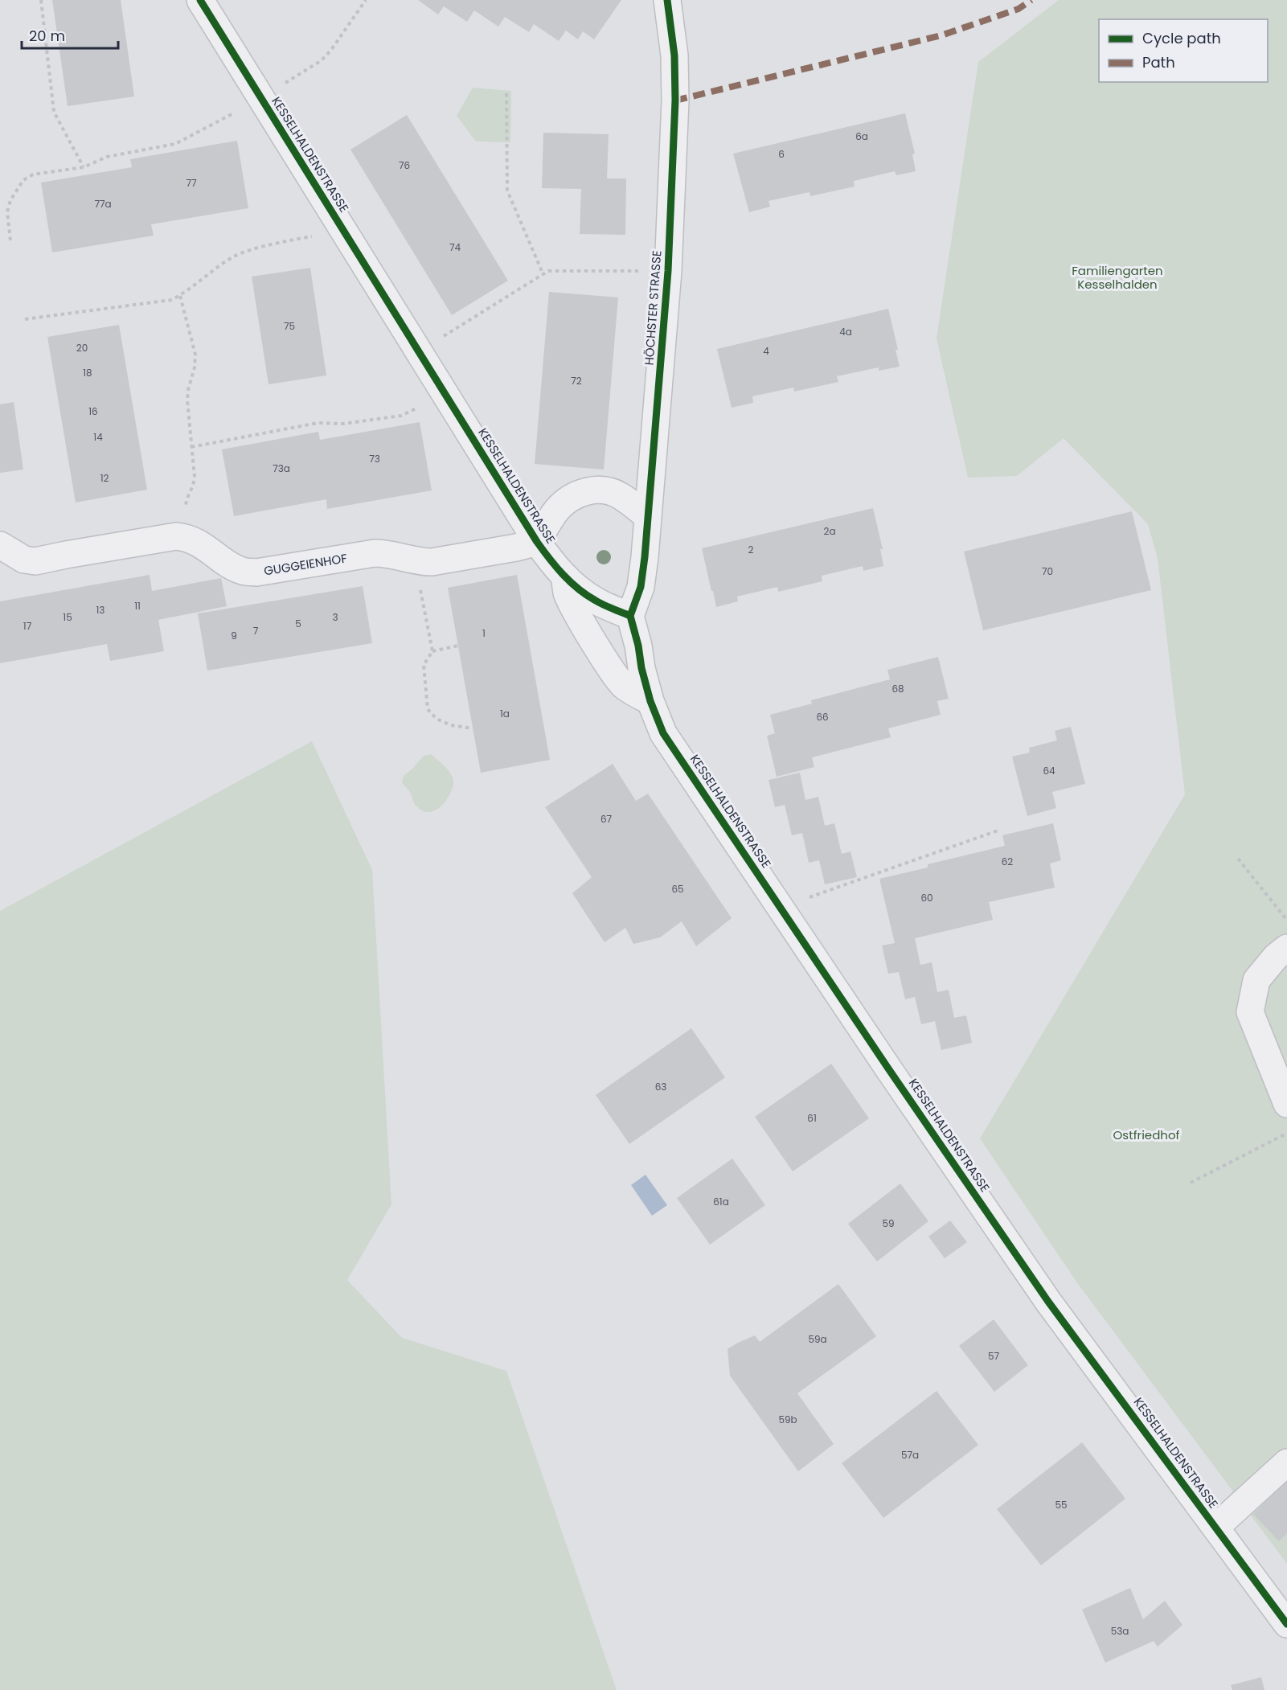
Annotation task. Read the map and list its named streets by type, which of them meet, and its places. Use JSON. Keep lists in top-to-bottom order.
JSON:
{
  "streets": {
    "street": ["KESSELHALDENSTRASSE", "HÖCHSTER STRASSE", "GUGGEIENHOF"]
  },
  "crossings": [
    ["KESSELHALDENSTRASSE", "HÖCHSTER STRASSE"],
    ["KESSELHALDENSTRASSE", "GUGGEIENHOF"],
    ["HÖCHSTER STRASSE", "GUGGEIENHOF"]
  ],
  "parks": ["Familiengarten Kesselhalden", "Ostfriedhof"],
  "house_numbers": [
    "6a",
    "6",
    "76",
    "77",
    "77a",
    "74",
    "75",
    "4a",
    "20",
    "4",
    "18",
    "72",
    "16",
    "14",
    "73",
    "73a",
    "12",
    "2a",
    "2",
    "70",
    "11",
    "13",
    "15",
    "3",
    "5",
    "17",
    "7",
    "1",
    "9",
    "68",
    "1a",
    "66",
    "64",
    "67",
    "62",
    "65",
    "60",
    "63",
    "61",
    "61a",
    "59",
    "59a",
    "57",
    "59b",
    "57a",
    "55",
    "53a"
  ],
  "legend": ["Cycle path", "Path"],
  "scale_bar": "20 m"
}
